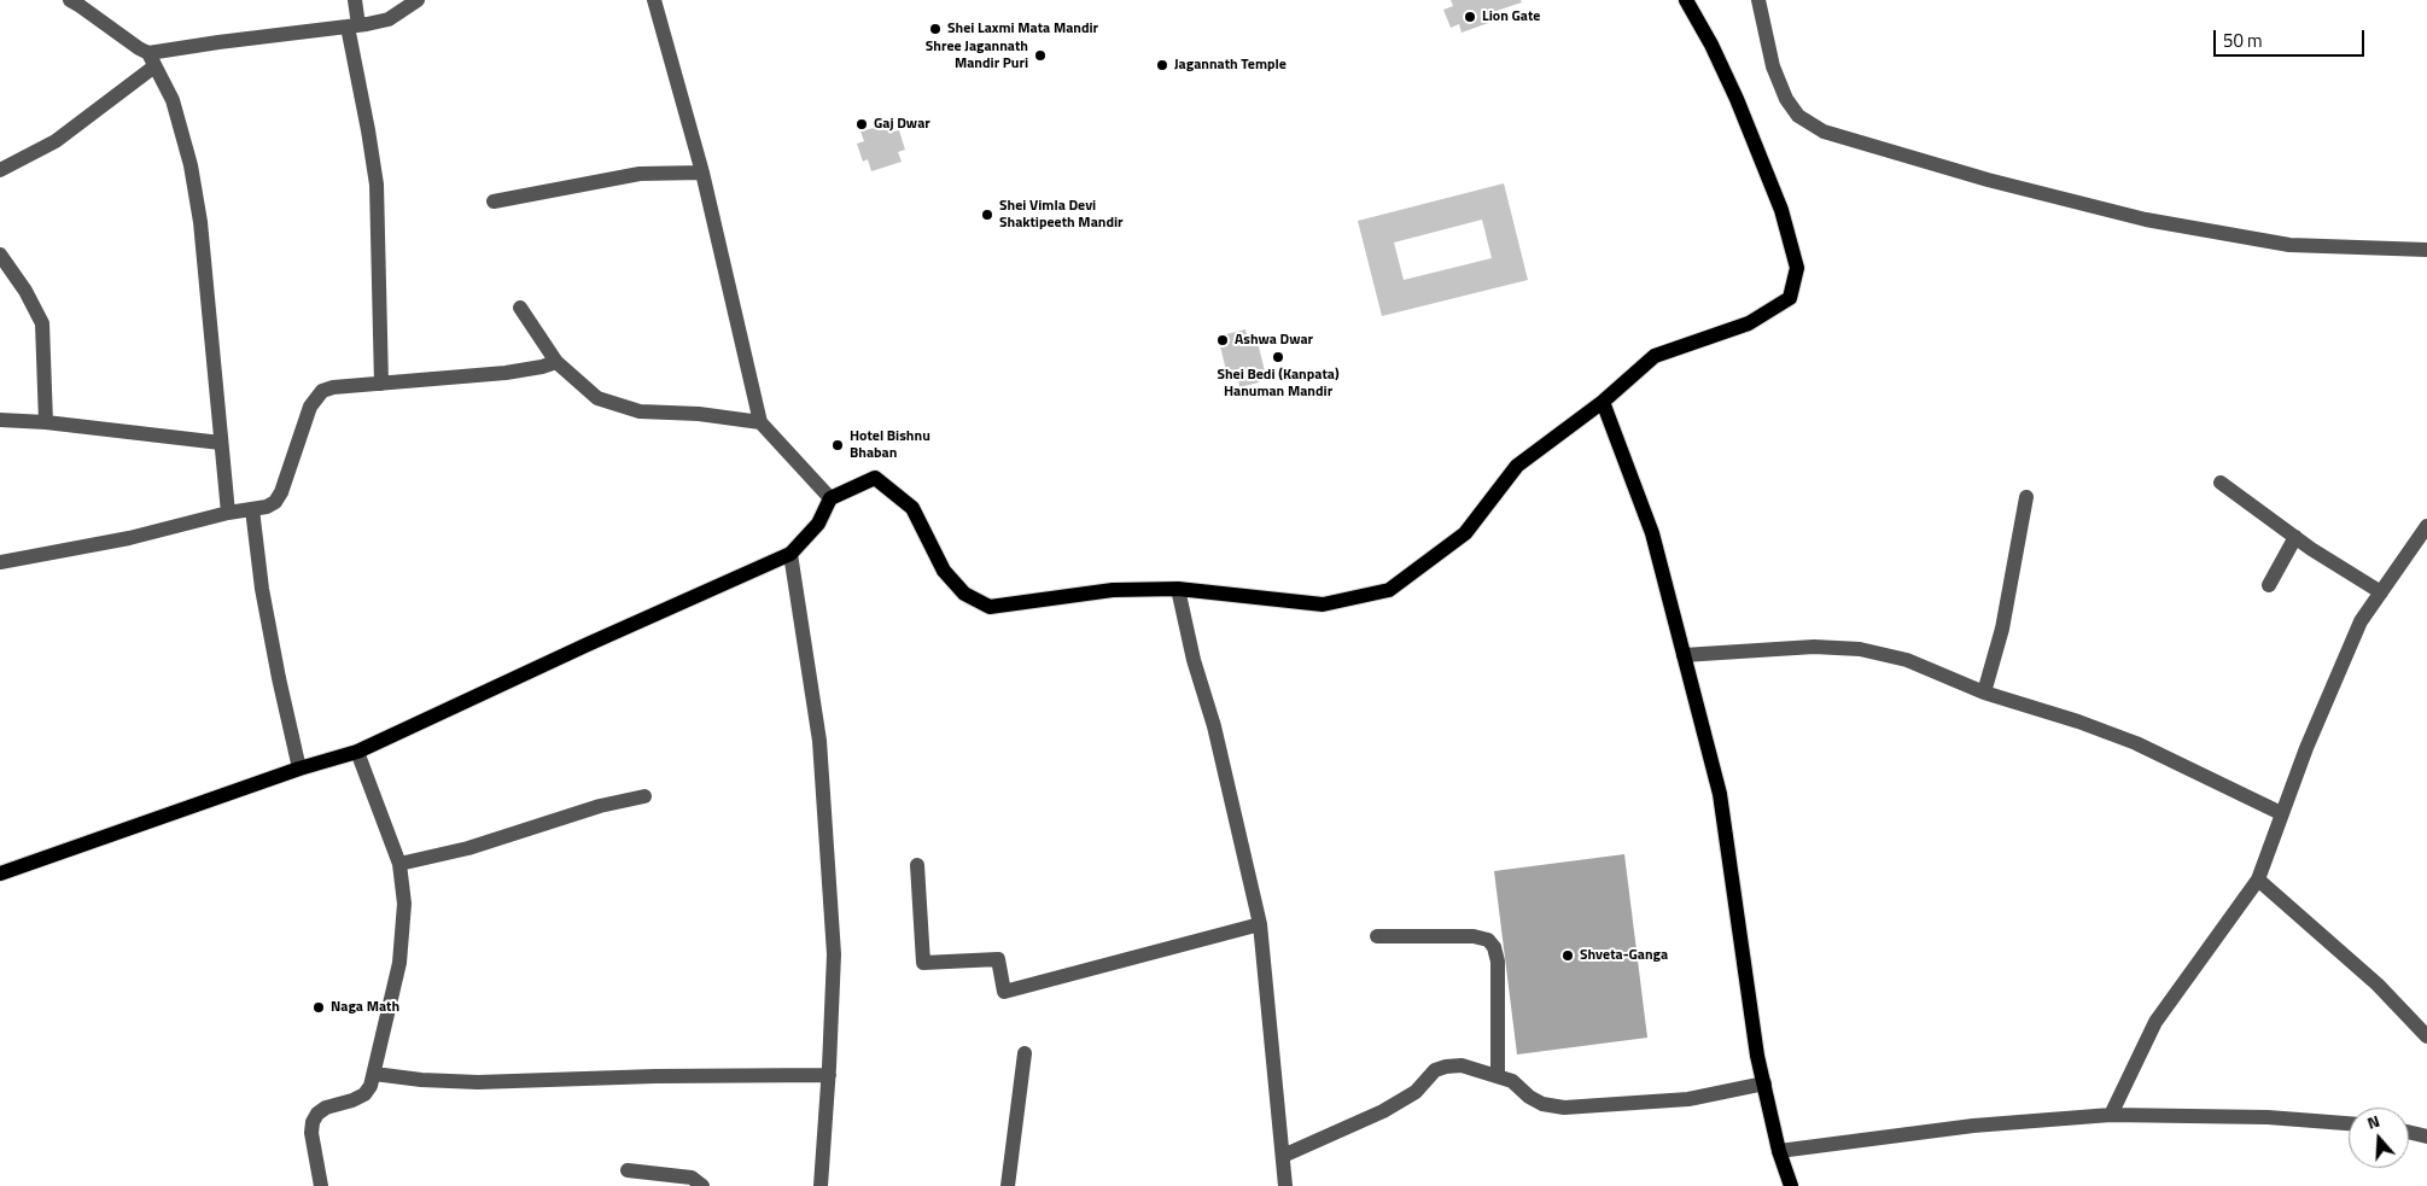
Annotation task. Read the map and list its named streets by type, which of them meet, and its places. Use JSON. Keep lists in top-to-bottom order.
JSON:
{
  "places": [
    "Lion Gate",
    "Shei Laxmi Mata Mandir",
    "Shree Jagannath Mandir Puri",
    "Jagannath Temple",
    "Gaj Dwar",
    "Shei Vimla Devi Shaktipeeth Mandir",
    "Ashwa Dwar",
    "Shei Bedi (Kanpata) Hanuman Mandir",
    "Hotel Bishnu Bhaban",
    "Shveta-Ganga",
    "Naga Math"
  ],
  "scale_bar": "50 m",
  "north": "top"
}
